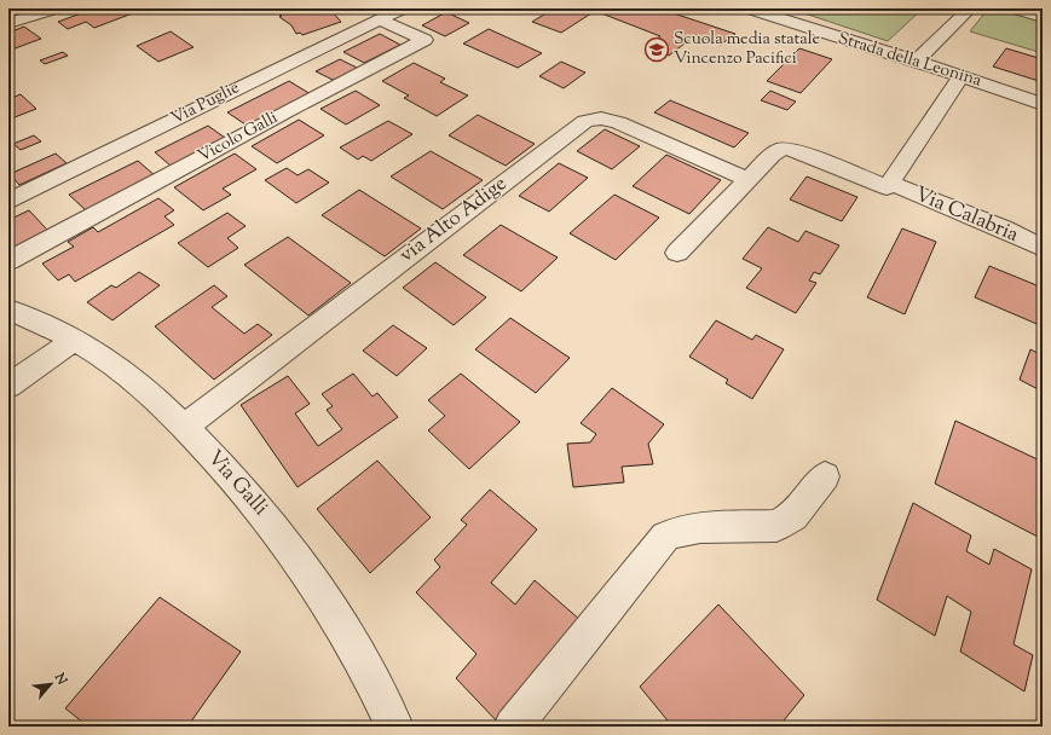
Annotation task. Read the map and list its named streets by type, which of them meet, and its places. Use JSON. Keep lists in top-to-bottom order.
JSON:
{
  "streets": {
    "street": [
      "Strada della Leonina",
      "Via Puglie",
      "Vicolo Galli",
      "Via Calabria",
      "via Alto Adige",
      "Via Galli"
    ]
  },
  "crossings": [
    ["Strada della Leonina", "Via Calabria"],
    ["Via Puglie", "Vicolo Galli"],
    ["via Alto Adige", "Via Galli"]
  ],
  "places": {
    "school or university": ["Scuola media statale Vincenzo Pacifici"]
  },
  "north": "top right"
}
